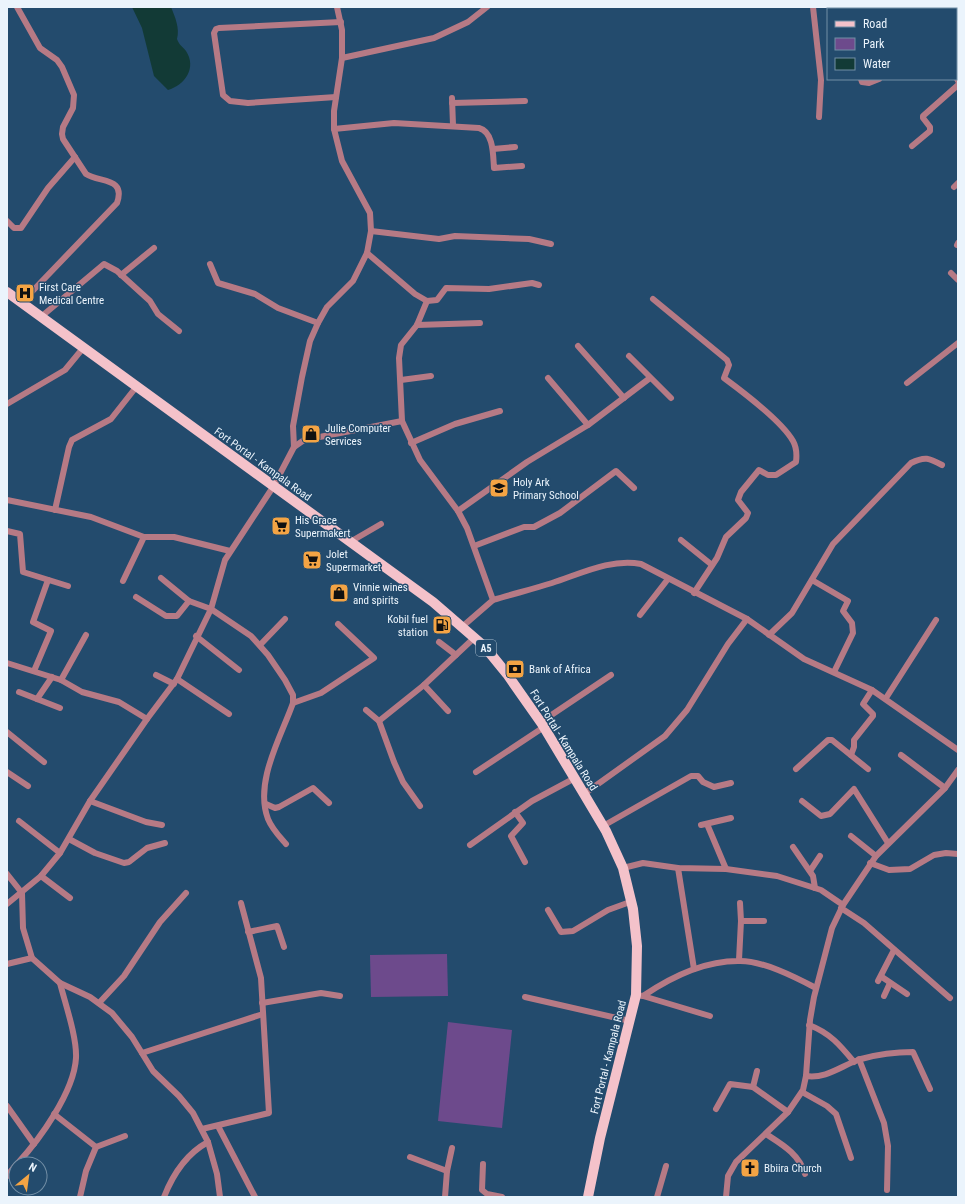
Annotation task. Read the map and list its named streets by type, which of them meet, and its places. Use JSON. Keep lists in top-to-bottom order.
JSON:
{
  "streets": {
    "main road": ["Fort Portal - Kampala Road", "A5"]
  },
  "places": {
    "hospital": ["First Care Medical Centre"],
    "shop": ["Julie Computer Services", "Vinnie wines and spirits"],
    "school or university": ["Holy Ark Primary School"],
    "supermarket": ["His Grace Supermakert", "Jolet Supermarket"],
    "fuel station": ["Kobil fuel station"],
    "bank": ["Bank of Africa"],
    "church": ["Bbiira Church"]
  },
  "legend": ["Road", "Park", "Water"],
  "north": "top right"
}
